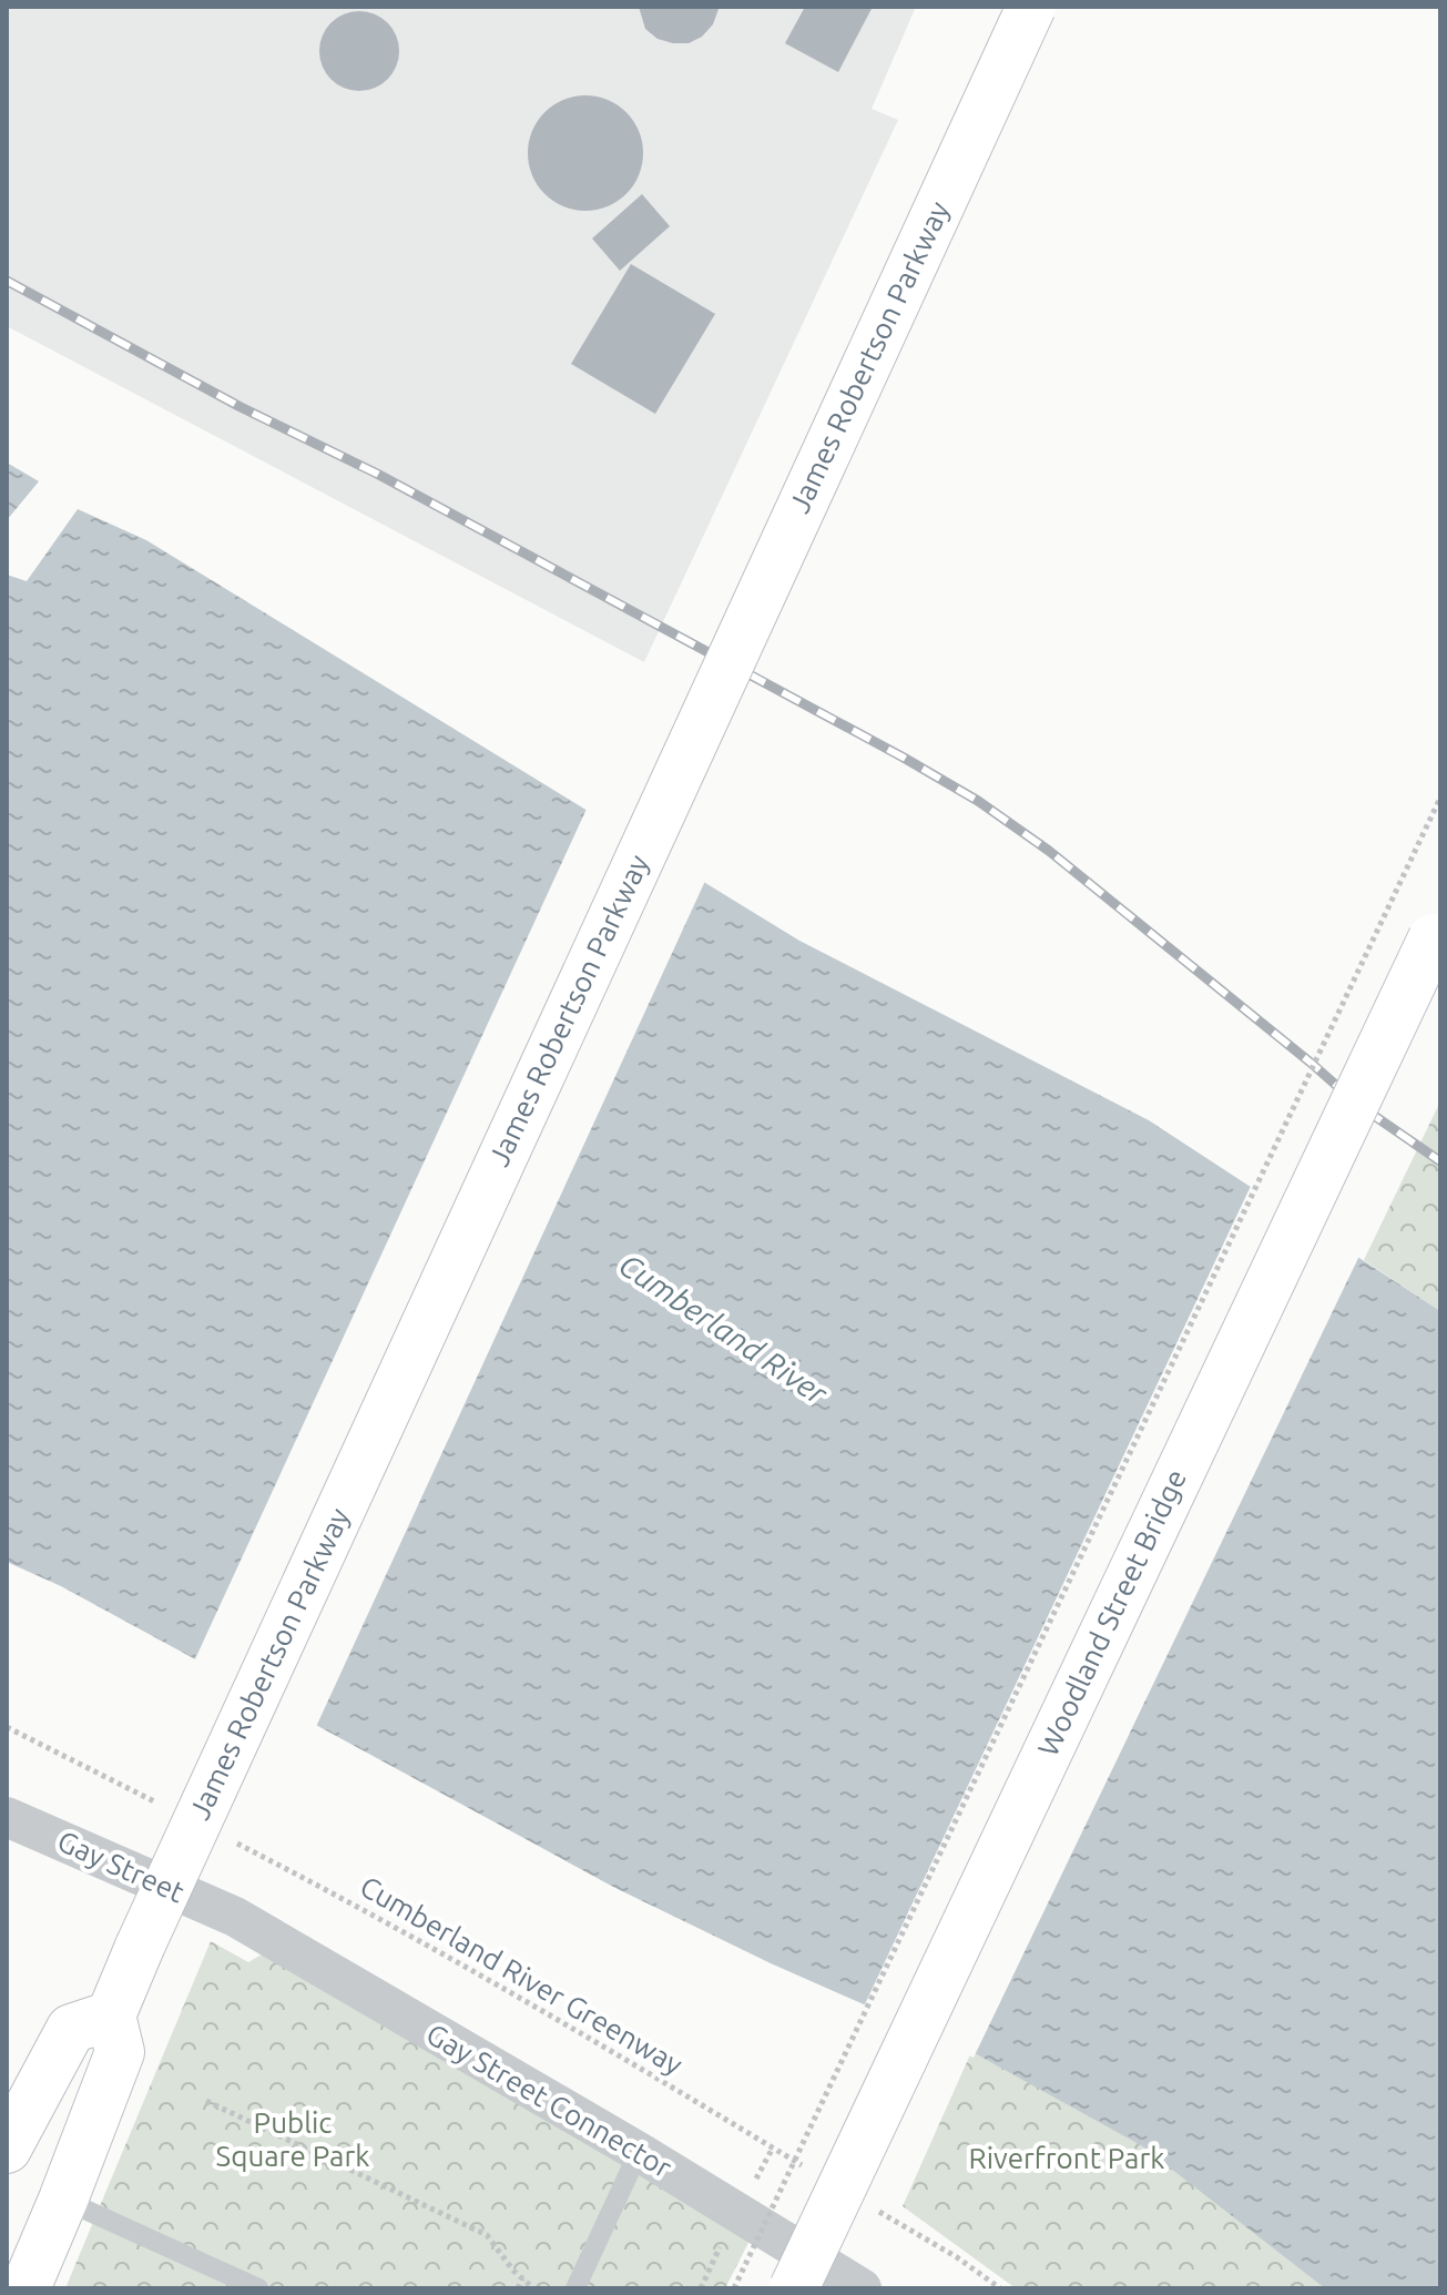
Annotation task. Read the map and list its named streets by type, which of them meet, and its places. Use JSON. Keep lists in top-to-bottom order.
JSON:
{
  "streets": {
    "main road": ["James Robertson Parkway", "Woodland Street Bridge"],
    "street": ["Gay Street", "Gay Street Connector"],
    "path": ["Cumberland River Greenway"]
  },
  "crossings": [
    ["Gay Street", "Gay Street Connector"]
  ],
  "water": ["Cumberland River"],
  "parks": ["Public Square Park", "Riverfront Park"]
}
